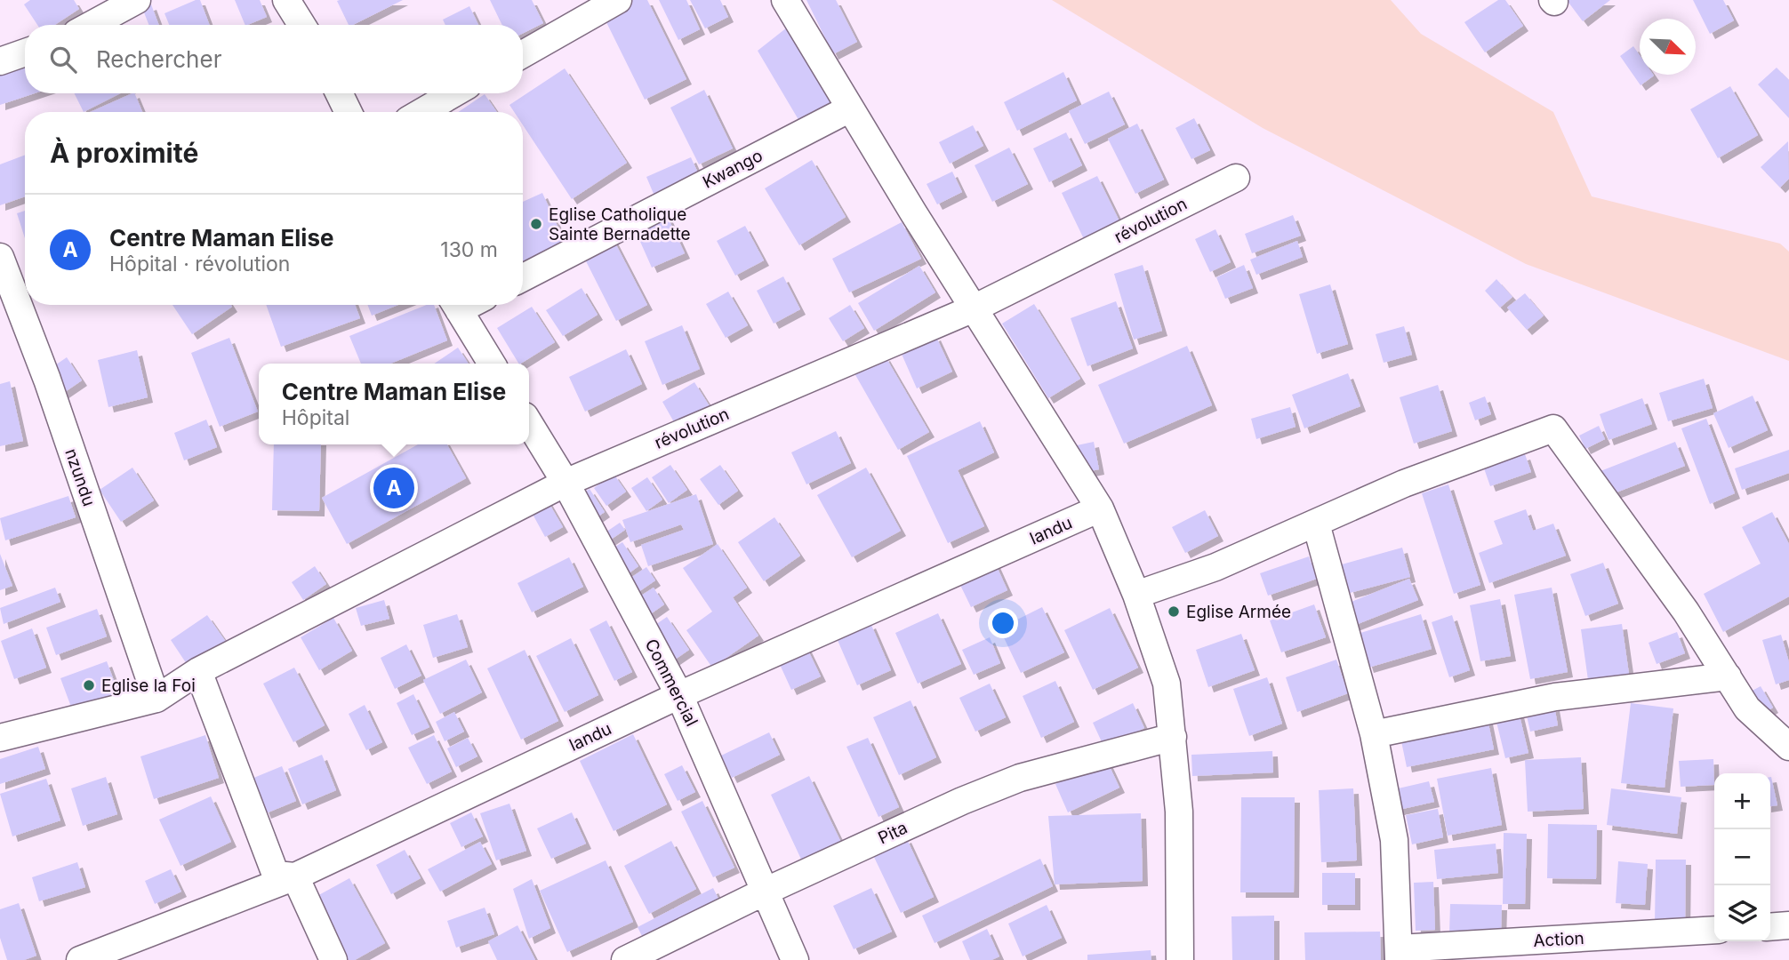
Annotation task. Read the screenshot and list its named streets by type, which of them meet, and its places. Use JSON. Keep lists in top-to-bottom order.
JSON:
{
  "streets": {
    "street": [
      "Kwango",
      "révolution",
      "nzundu",
      "landu",
      "Commercial",
      "Pita",
      "Action"
    ]
  },
  "crossings": [
    ["révolution", "nzundu"],
    ["révolution", "Commercial"],
    ["landu", "Commercial"],
    ["Commercial", "Pita"]
  ],
  "places": ["Eglise Catholique Sainte Bernadette", "Eglise Armée", "Eglise la Foi"],
  "north": "bottom right",
  "page": {
    "search": "Rechercher",
    "heading": "À proximité",
    "list": [
      {
        "mark": "A",
        "name": "Centre Maman Elise",
        "note": "Hôpital · révolution",
        "value": "130 m"
      }
    ],
    "popup": ["Centre Maman Elise", "Hôpital"],
    "pins": "A",
    "map_buttons": ["+", "−"]
  }
}
